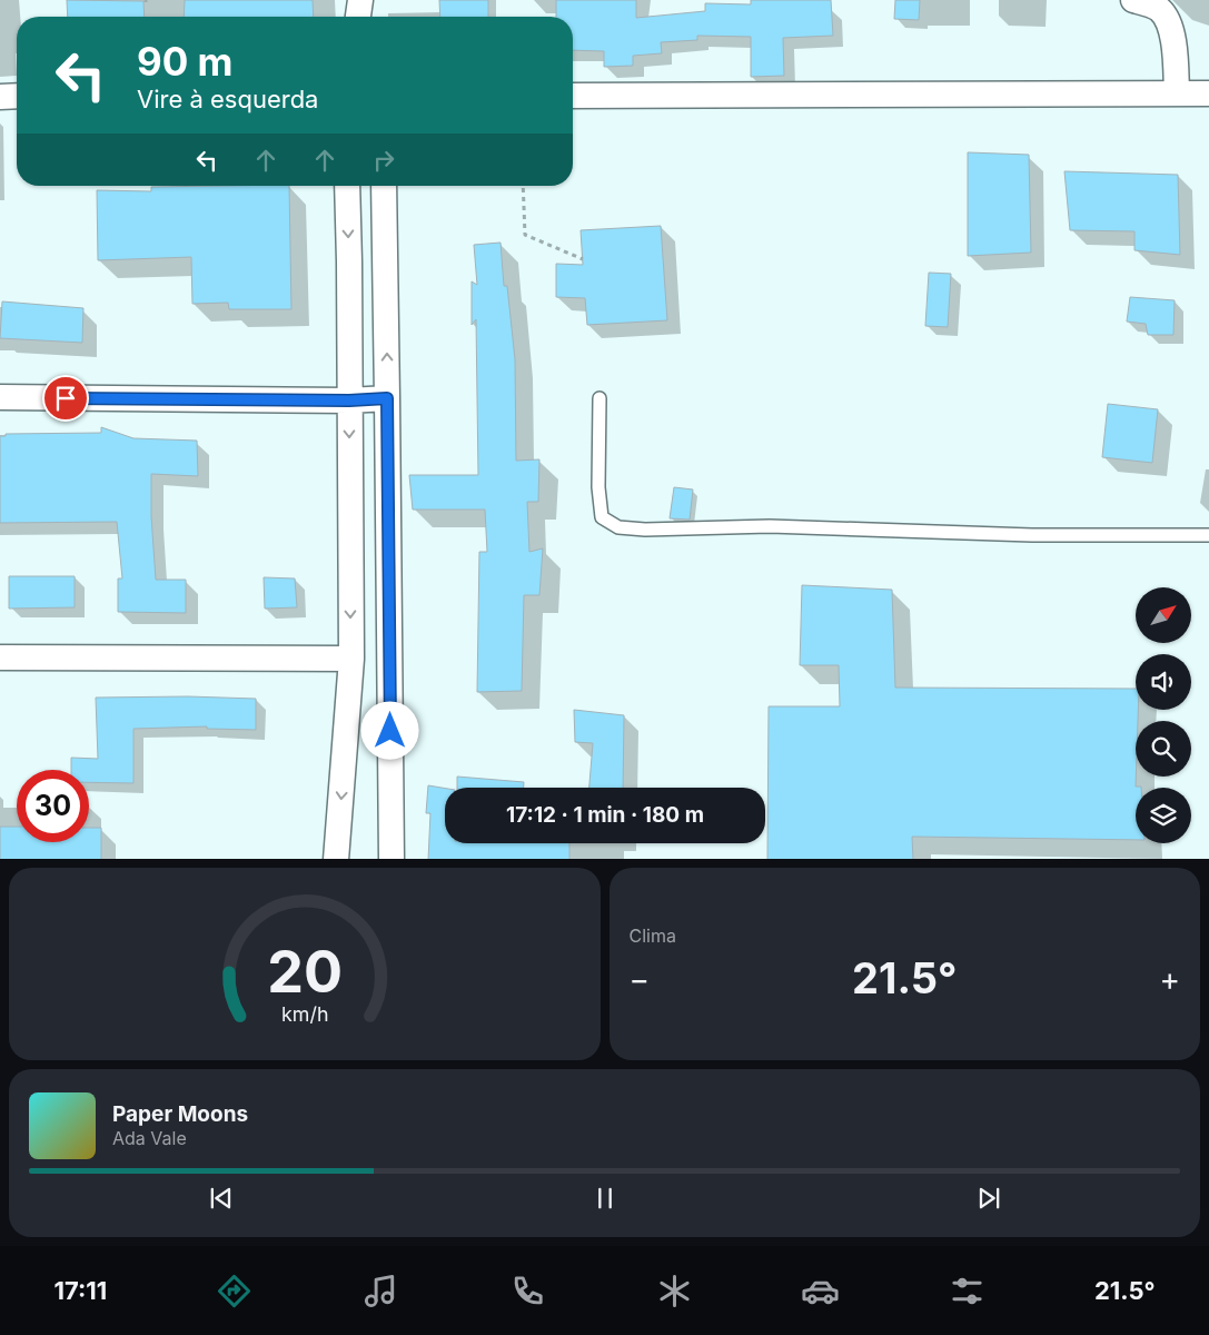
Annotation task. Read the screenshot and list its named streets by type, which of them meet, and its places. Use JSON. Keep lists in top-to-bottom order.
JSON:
{
  "north": "top right",
  "page": {
    "turn": ["90 m", "Vire à esquerda"],
    "limit": "30",
    "trip": "17:12 · 1 min · 180 m",
    "tile": "Clima",
    "heat": ["−", "21.5°", "+"],
    "song": ["Paper Moons", "Ada Vale"],
    "tabs": ["17:11", "21.5°"],
    "gauge": ["20", "km/h"]
  }
}
